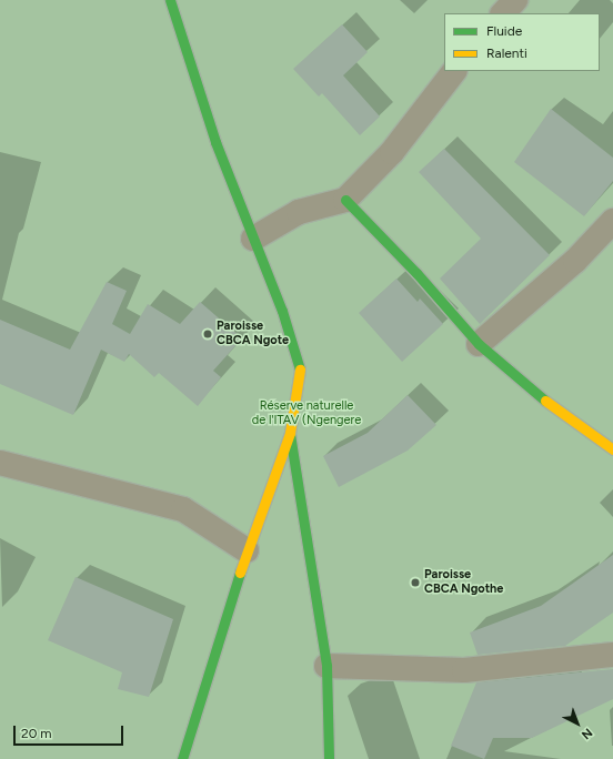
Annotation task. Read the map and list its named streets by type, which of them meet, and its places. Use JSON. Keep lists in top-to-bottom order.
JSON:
{
  "parks": ["Réserve naturelle de l'ITAV (Ngengere"],
  "places": ["Paroisse CBCA Ngote", "Paroisse CBCA Ngothe"],
  "legend": ["Fluide", "Ralenti"],
  "scale_bar": "20 m",
  "north": "bottom right"
}
